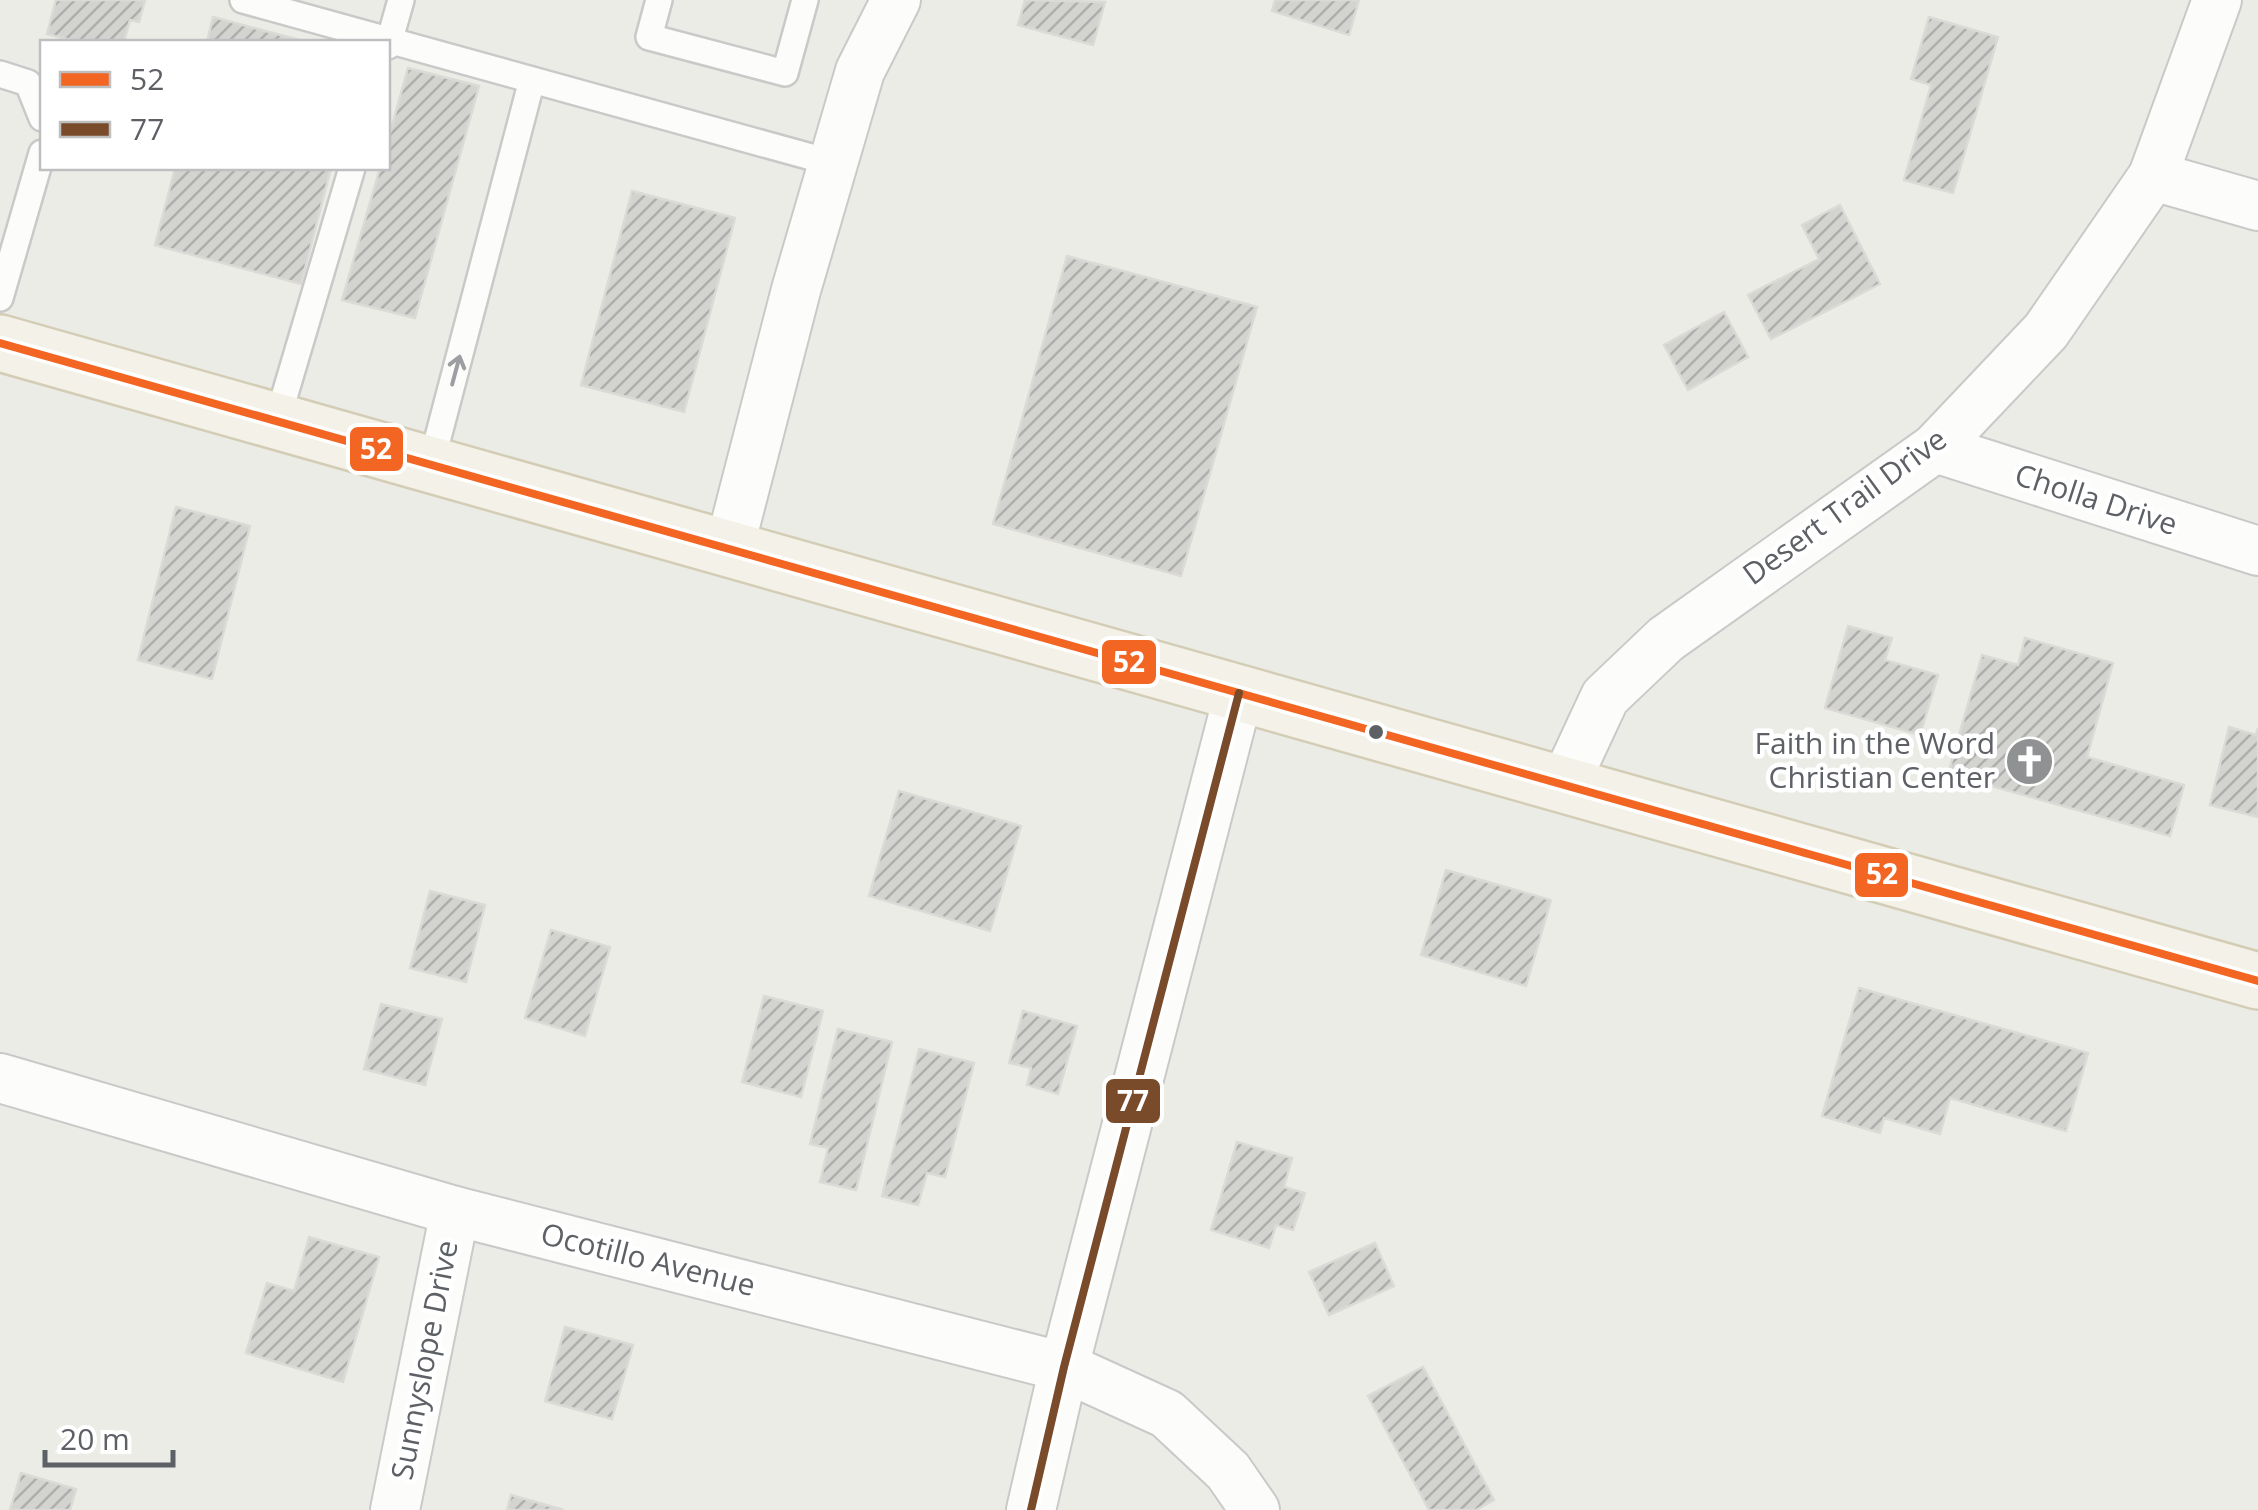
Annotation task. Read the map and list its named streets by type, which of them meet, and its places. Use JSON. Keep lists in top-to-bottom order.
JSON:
{
  "streets": {
    "street": [
      "Cholla Drive",
      "Desert Trail Drive",
      "Ocotillo Avenue",
      "Sunnyslope Drive"
    ]
  },
  "crossings": [
    ["Cholla Drive", "Desert Trail Drive"],
    ["Ocotillo Avenue", "Sunnyslope Drive"]
  ],
  "places": {
    "church": ["Faith in the Word Christian Center"]
  },
  "lines": ["transit line 52", "transit line 77"],
  "legend": ["52", "77"],
  "scale_bar": "20 m"
}
